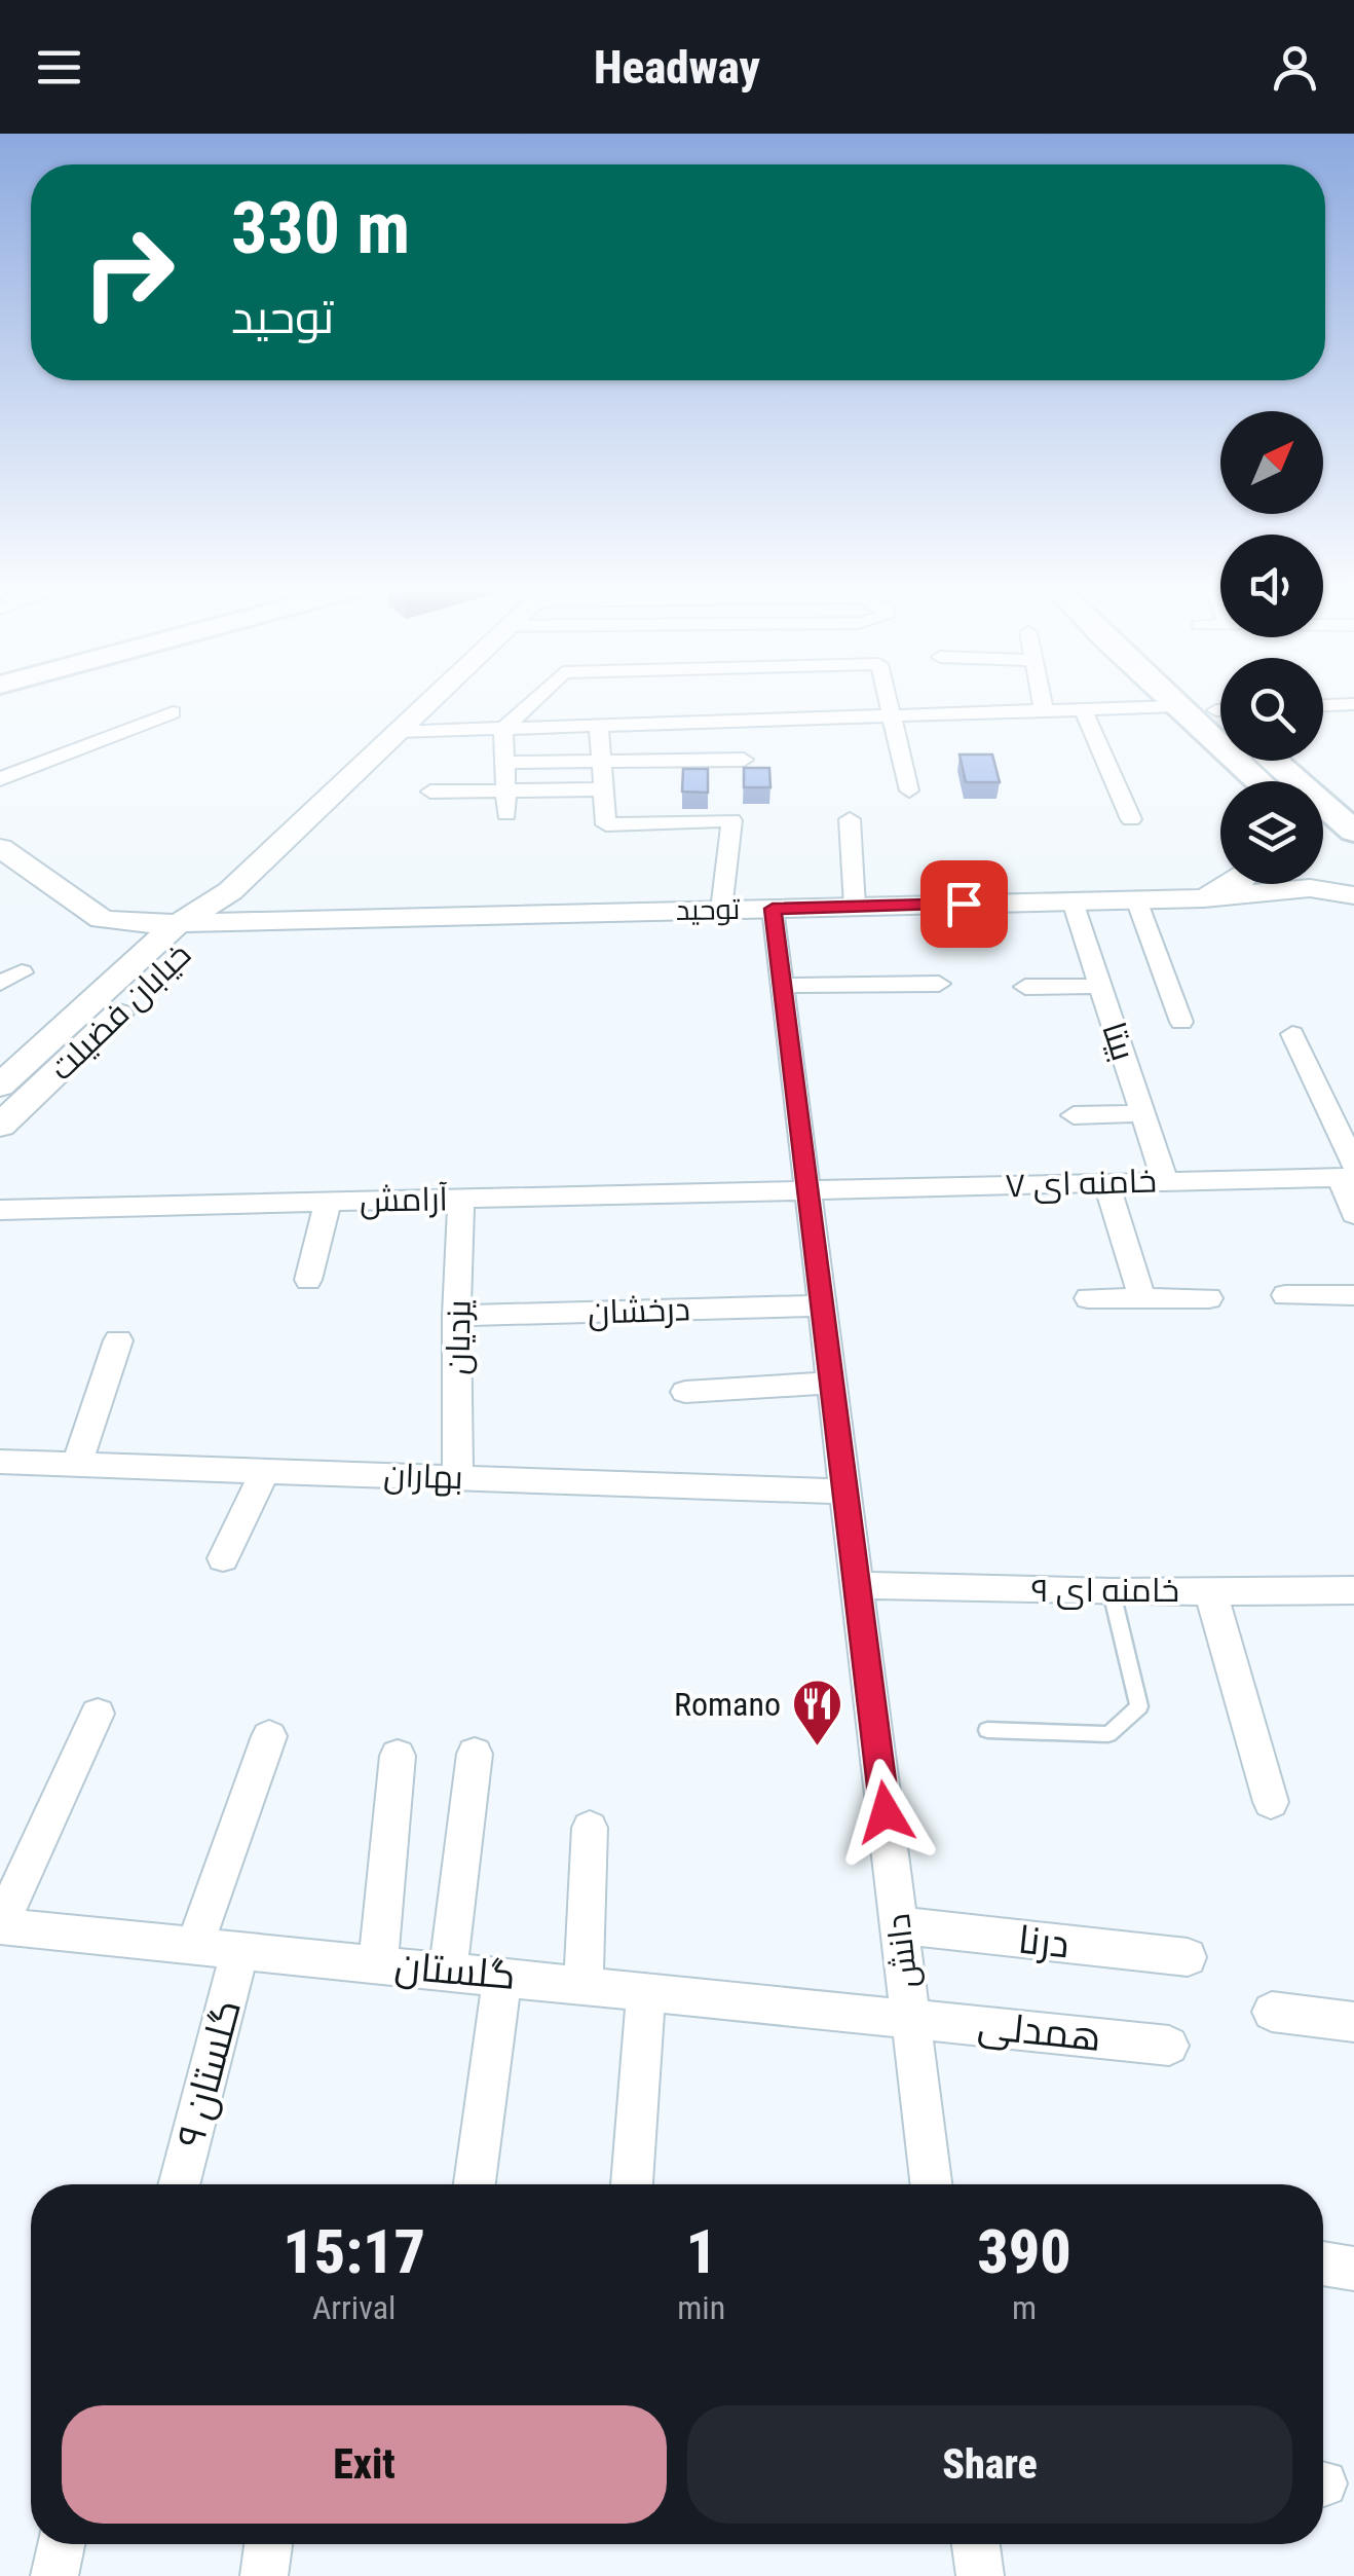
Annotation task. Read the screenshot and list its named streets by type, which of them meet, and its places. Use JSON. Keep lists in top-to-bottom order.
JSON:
{
  "streets": {
    "main road": ["توحید", "خیابان فضیلت"],
    "street": [
      "بیتا",
      "خامنه ای ۷",
      "آرامش",
      "درخشان",
      "یزدیان",
      "بهاران",
      "خامنه ای ۹",
      "درنا",
      "دانش",
      "گلستان",
      "همدلی",
      "گلستان ۹"
    ]
  },
  "crossings": [
    ["توحید", "خیابان فضیلت"],
    ["توحید", "بیتا"],
    ["توحید", "دانش"],
    ["بیتا", "خامنه ای ۷"],
    ["خامنه ای ۷", "آرامش"],
    ["خامنه ای ۷", "دانش"],
    ["آرامش", "یزدیان"],
    ["آرامش", "دانش"],
    ["درخشان", "یزدیان"],
    ["درخشان", "دانش"],
    ["یزدیان", "بهاران"],
    ["بهاران", "دانش"],
    ["خامنه ای ۹", "دانش"],
    ["درنا", "دانش"],
    ["دانش", "گلستان"],
    ["دانش", "همدلی"],
    ["گلستان", "همدلی"],
    ["گلستان", "گلستان ۹"]
  ],
  "places": {
    "restaurant": ["Romano"]
  },
  "north": "top right",
  "page": {
    "header": "Headway",
    "turn": ["330 m", "توحید"],
    "eta": [
      "15:17",
      "Arrival",
      "1",
      "min",
      "390",
      "m"
    ],
    "buttons": ["Exit", "Share"]
  }
}
